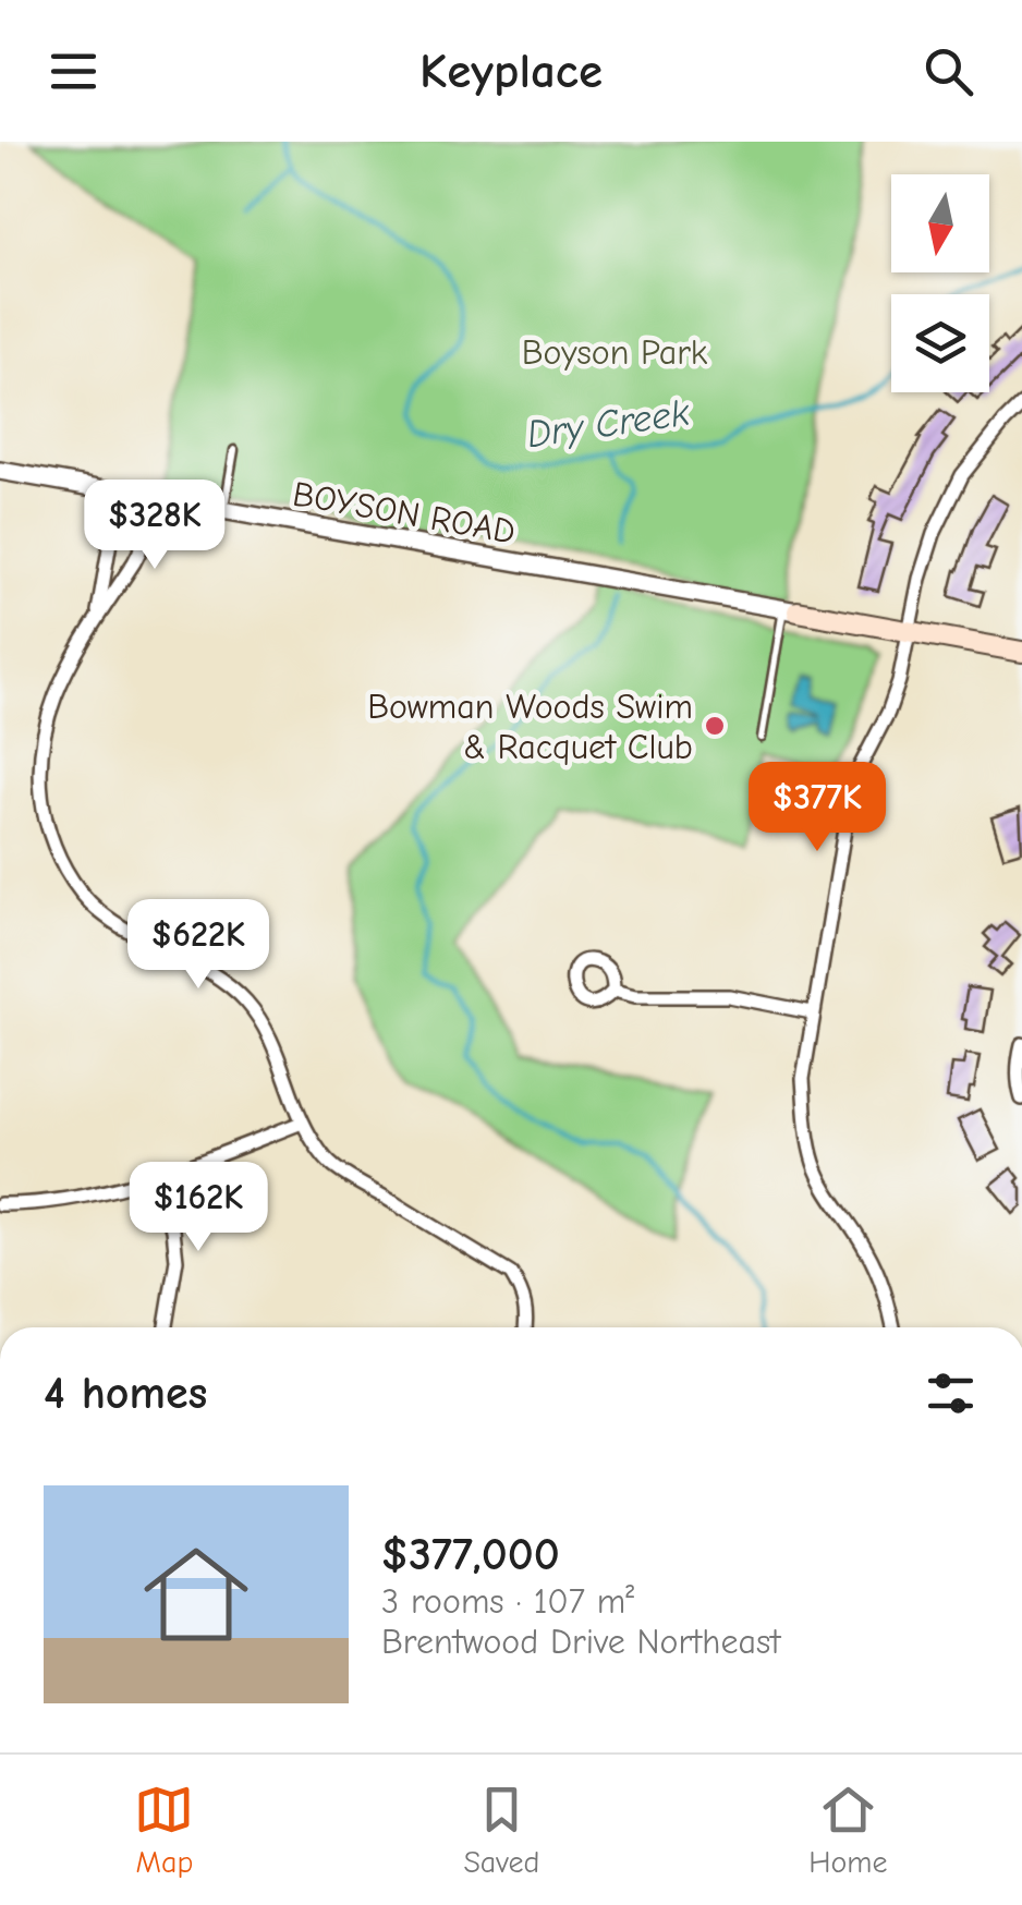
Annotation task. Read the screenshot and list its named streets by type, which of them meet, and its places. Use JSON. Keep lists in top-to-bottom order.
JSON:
{
  "streets": {
    "street": ["BOYSON ROAD"]
  },
  "water": ["Dry Creek"],
  "parks": ["Boyson Park"],
  "places": ["Bowman Woods Swim & Racquet Club"],
  "north": "bottom",
  "page": {
    "header": "Keyplace",
    "price": [
      "$328K",
      "$377K",
      "$622K",
      "$162K"
    ],
    "heading": "4 homes",
    "list": [
      {
        "name": "$377,000",
        "note": "3 rooms · 107 m² · Brentwood Drive Northeast"
      }
    ],
    "tabs": ["Map", "Saved", "Home"]
  }
}
